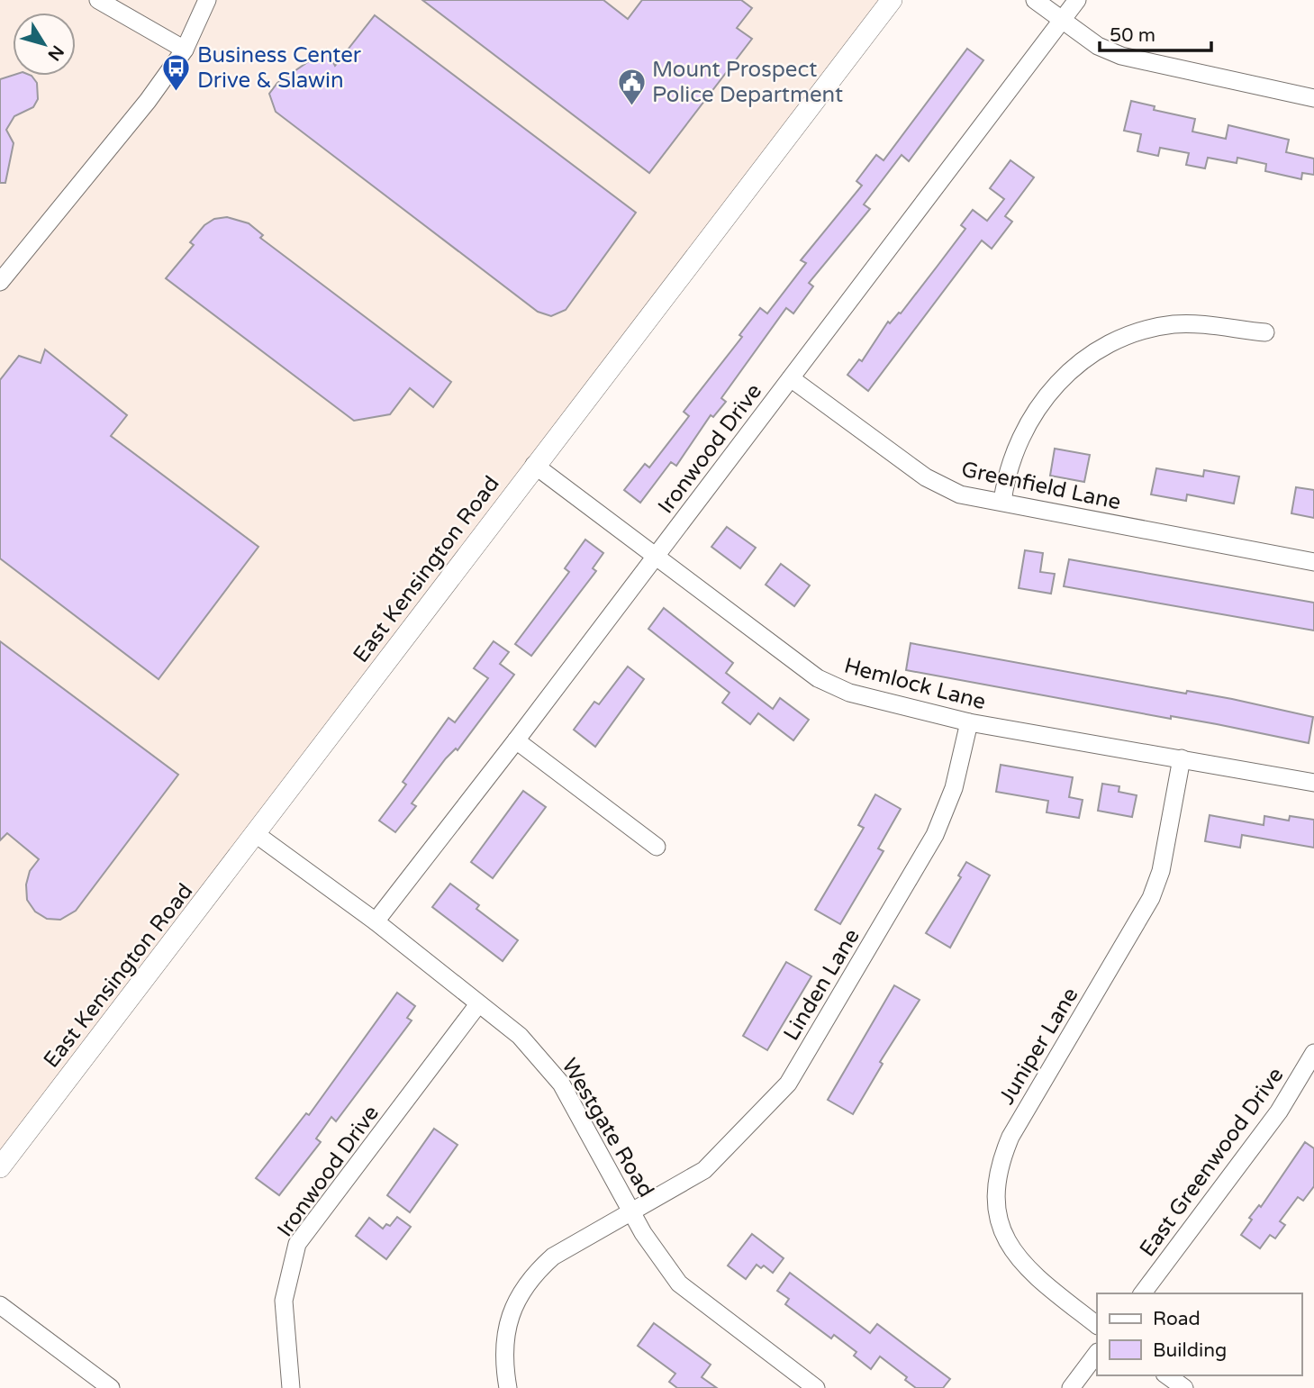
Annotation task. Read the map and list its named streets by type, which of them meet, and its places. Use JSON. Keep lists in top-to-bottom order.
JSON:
{
  "streets": {
    "main road": ["East Kensington Road"],
    "street": [
      "Ironwood Drive",
      "Greenfield Lane",
      "Hemlock Lane",
      "Linden Lane",
      "Juniper Lane",
      "Westgate Road",
      "East Greenwood Drive"
    ]
  },
  "crossings": [
    ["Ironwood Drive", "Greenfield Lane"],
    ["Ironwood Drive", "Hemlock Lane"],
    ["Ironwood Drive", "Westgate Road"],
    ["East Kensington Road", "Hemlock Lane"],
    ["East Kensington Road", "Westgate Road"],
    ["Hemlock Lane", "Linden Lane"],
    ["Hemlock Lane", "Juniper Lane"],
    ["Linden Lane", "Westgate Road"]
  ],
  "places": {
    "bus stop": ["Business Center Drive & Slawin"],
    "public building": ["Mount Prospect Police Department"]
  },
  "legend": ["Road", "Building"],
  "scale_bar": "50 m",
  "north": "bottom right"
}
